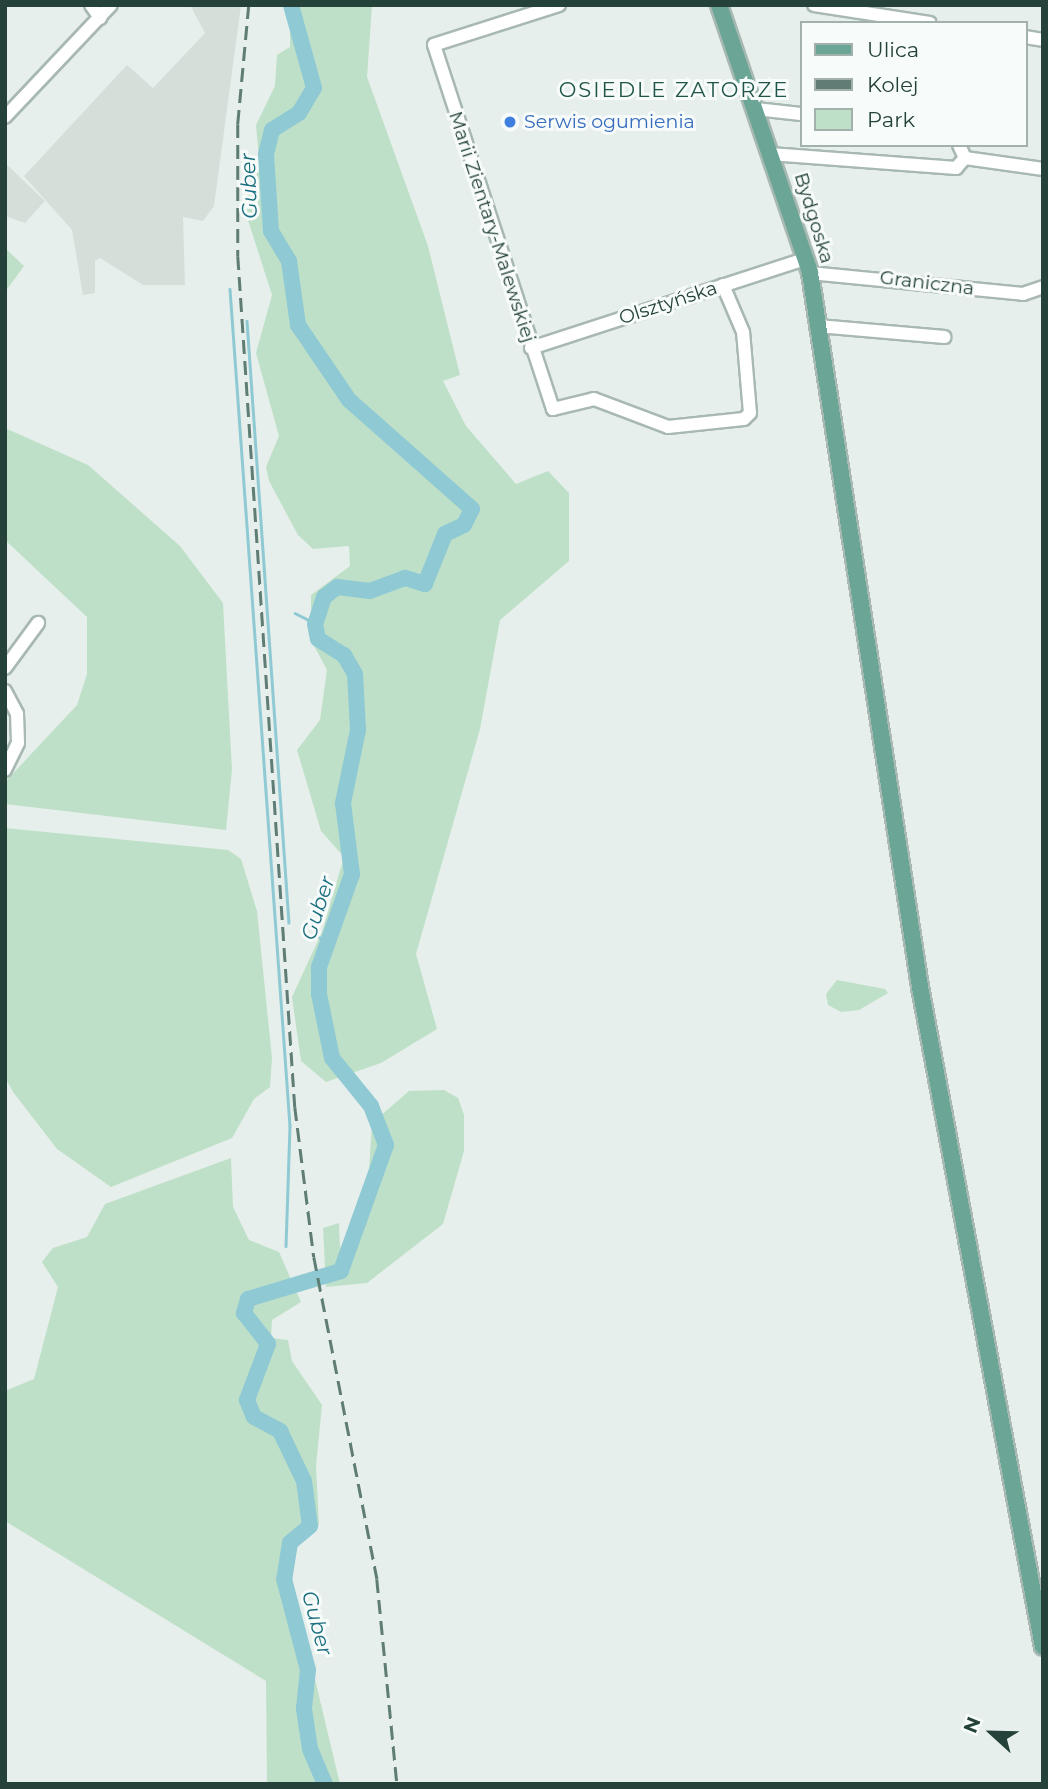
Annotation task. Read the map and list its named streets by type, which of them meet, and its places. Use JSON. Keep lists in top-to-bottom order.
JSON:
{
  "streets": {
    "main road": ["Bydgoska"],
    "street": ["Marii Zientary-Malewskiej", "Graniczna", "Olsztyńska"]
  },
  "crossings": [
    ["Bydgoska", "Graniczna"],
    ["Bydgoska", "Olsztyńska"],
    ["Marii Zientary-Malewskiej", "Olsztyńska"],
    ["Graniczna", "Olsztyńska"]
  ],
  "districts": ["OSIEDLE ZATORZE"],
  "water": ["Guber"],
  "places": ["Serwis ogumienia"],
  "legend": ["Ulica", "Kolej", "Park"],
  "north": "left"
}
